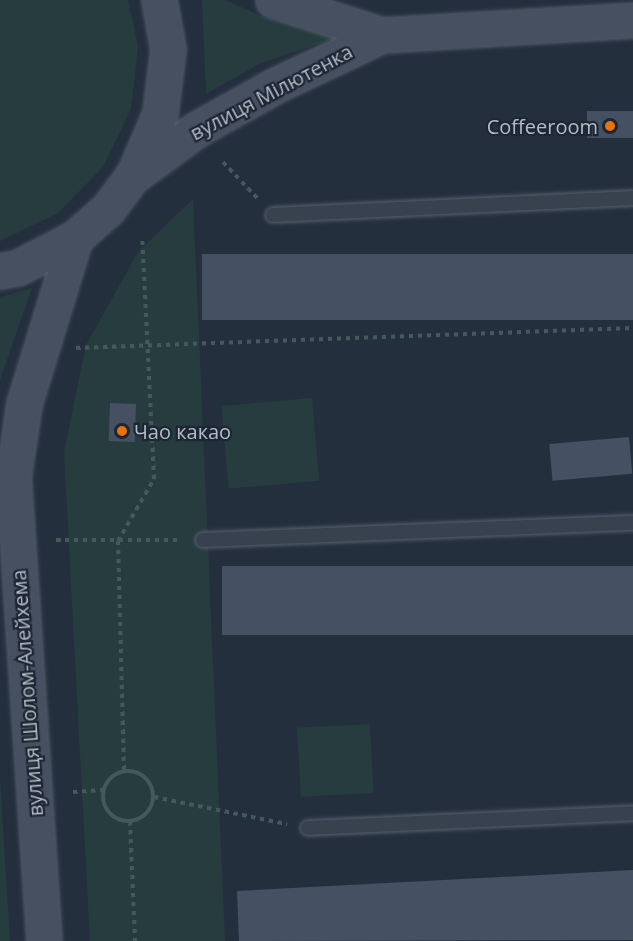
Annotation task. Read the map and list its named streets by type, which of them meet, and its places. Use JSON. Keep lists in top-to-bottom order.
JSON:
{
  "streets": {
    "street": ["вулиця Мілютенка", "вулиця Шолом-Алейхема"]
  },
  "places": ["Coffeeroom", "Чао какао"]
}
